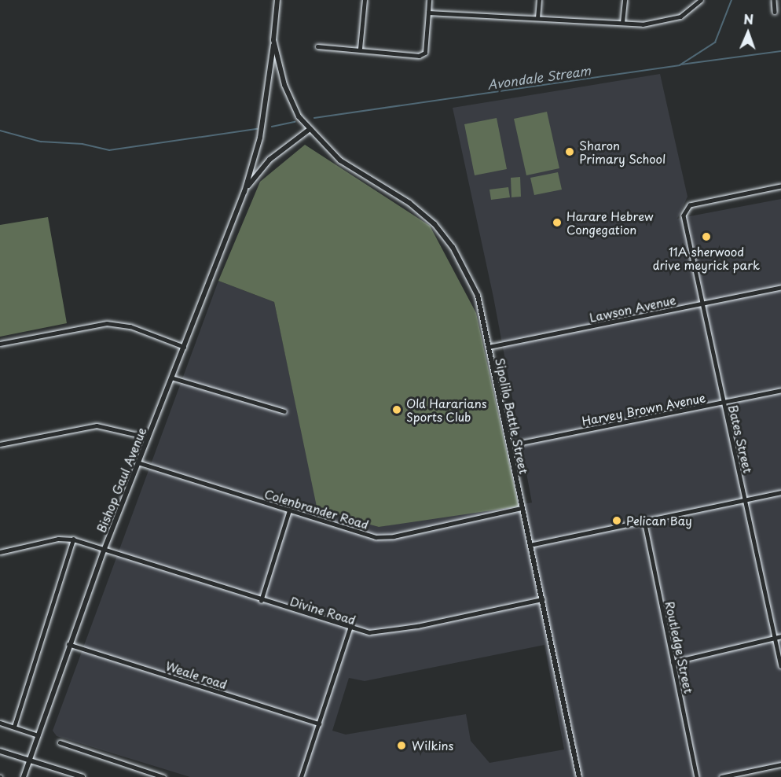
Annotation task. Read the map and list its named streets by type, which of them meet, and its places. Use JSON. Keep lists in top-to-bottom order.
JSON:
{
  "streets": {
    "main road": ["Sipolilo Battle Street", "Bishop Gaul Avenue"],
    "street": [
      "Lawson Avenue",
      "Harvey Brown Avenue",
      "Bates Street",
      "Colenbrander Road",
      "Divine Road",
      "Routledge Street",
      "Weale road"
    ]
  },
  "crossings": [
    ["Lawson Avenue", "Sipolilo Battle Street"],
    ["Lawson Avenue", "Bates Street"],
    ["Harvey Brown Avenue", "Sipolilo Battle Street"],
    ["Harvey Brown Avenue", "Bates Street"],
    ["Sipolilo Battle Street", "Colenbrander Road"],
    ["Sipolilo Battle Street", "Divine Road"],
    ["Bishop Gaul Avenue", "Colenbrander Road"],
    ["Bishop Gaul Avenue", "Divine Road"],
    ["Bishop Gaul Avenue", "Weale road"]
  ],
  "water": ["Avondale Stream"],
  "places": [
    "Sharon Primary School",
    "Harare Hebrew Congegation",
    "11A sherwood drive meyrick park",
    "Old Hararians Sports Club",
    "Pelican Bay",
    "Wilkins"
  ],
  "north": "top"
}
